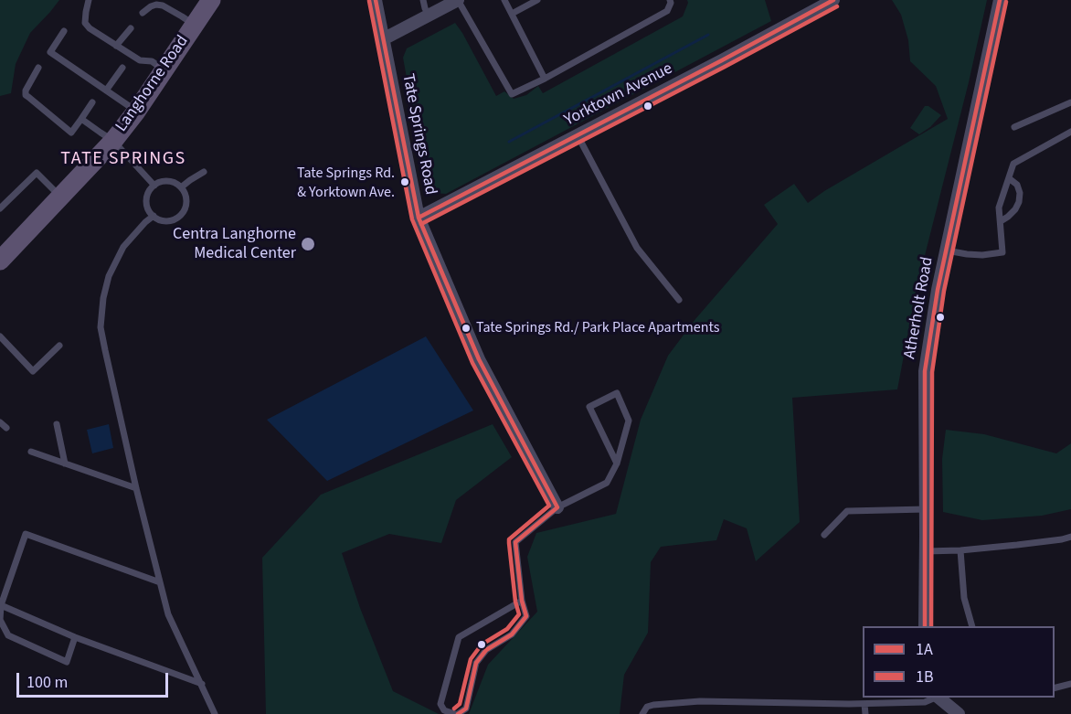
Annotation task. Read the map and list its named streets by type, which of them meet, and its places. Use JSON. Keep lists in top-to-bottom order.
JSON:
{
  "streets": {
    "main road": ["Langhorne Road"],
    "street": ["Yorktown Avenue", "Tate Springs Road", "Atherholt Road"]
  },
  "crossings": [
    ["Yorktown Avenue", "Tate Springs Road"]
  ],
  "districts": ["TATE SPRINGS"],
  "places": ["Tate Springs Rd. & Yorktown Ave.", "Centra Langhorne Medical Center", "Tate Springs Rd./ Park Place Apartments"],
  "lines": ["transit line 1A", "transit line 1B"],
  "legend": ["1A", "1B"],
  "scale_bar": "100 m"
}
